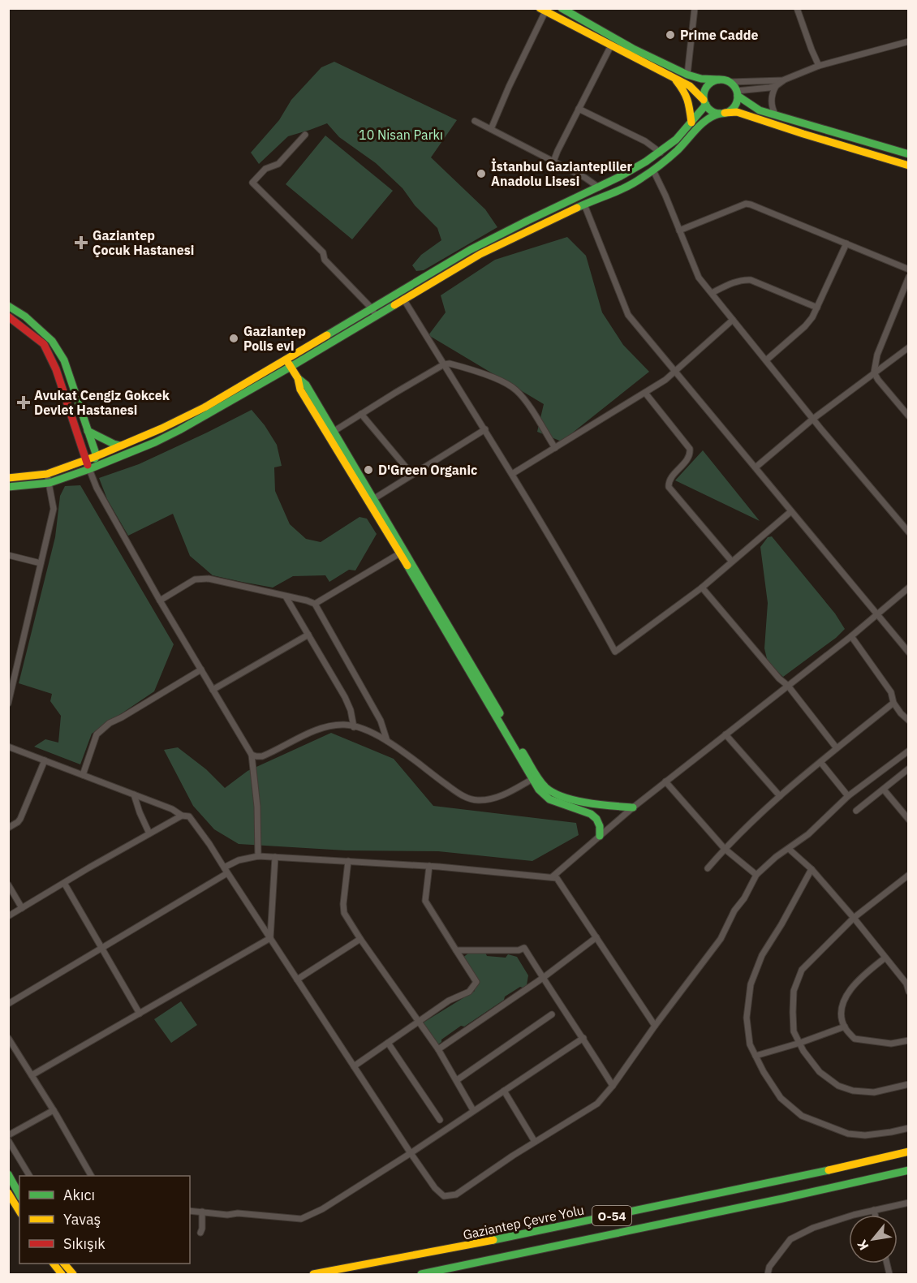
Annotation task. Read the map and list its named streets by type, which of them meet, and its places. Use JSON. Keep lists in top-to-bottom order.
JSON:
{
  "streets": {
    "main road": ["O-54", "Gaziantep Çevre Yolu"]
  },
  "parks": ["10 Nisan Parkı"],
  "places": {
    "other": [
      "Prime Cadde",
      "İstanbul Gaziantepliler Anadolu Lisesi",
      "Gaziantep Polis evi",
      "D'Green Organic"
    ],
    "health": ["Gaziantep Çocuk Hastanesi", "Avukat Cengiz Gokcek Devlet Hastanesi"]
  },
  "legend": ["Akıcı", "Yavaş", "Sıkışık"],
  "north": "bottom left"
}
